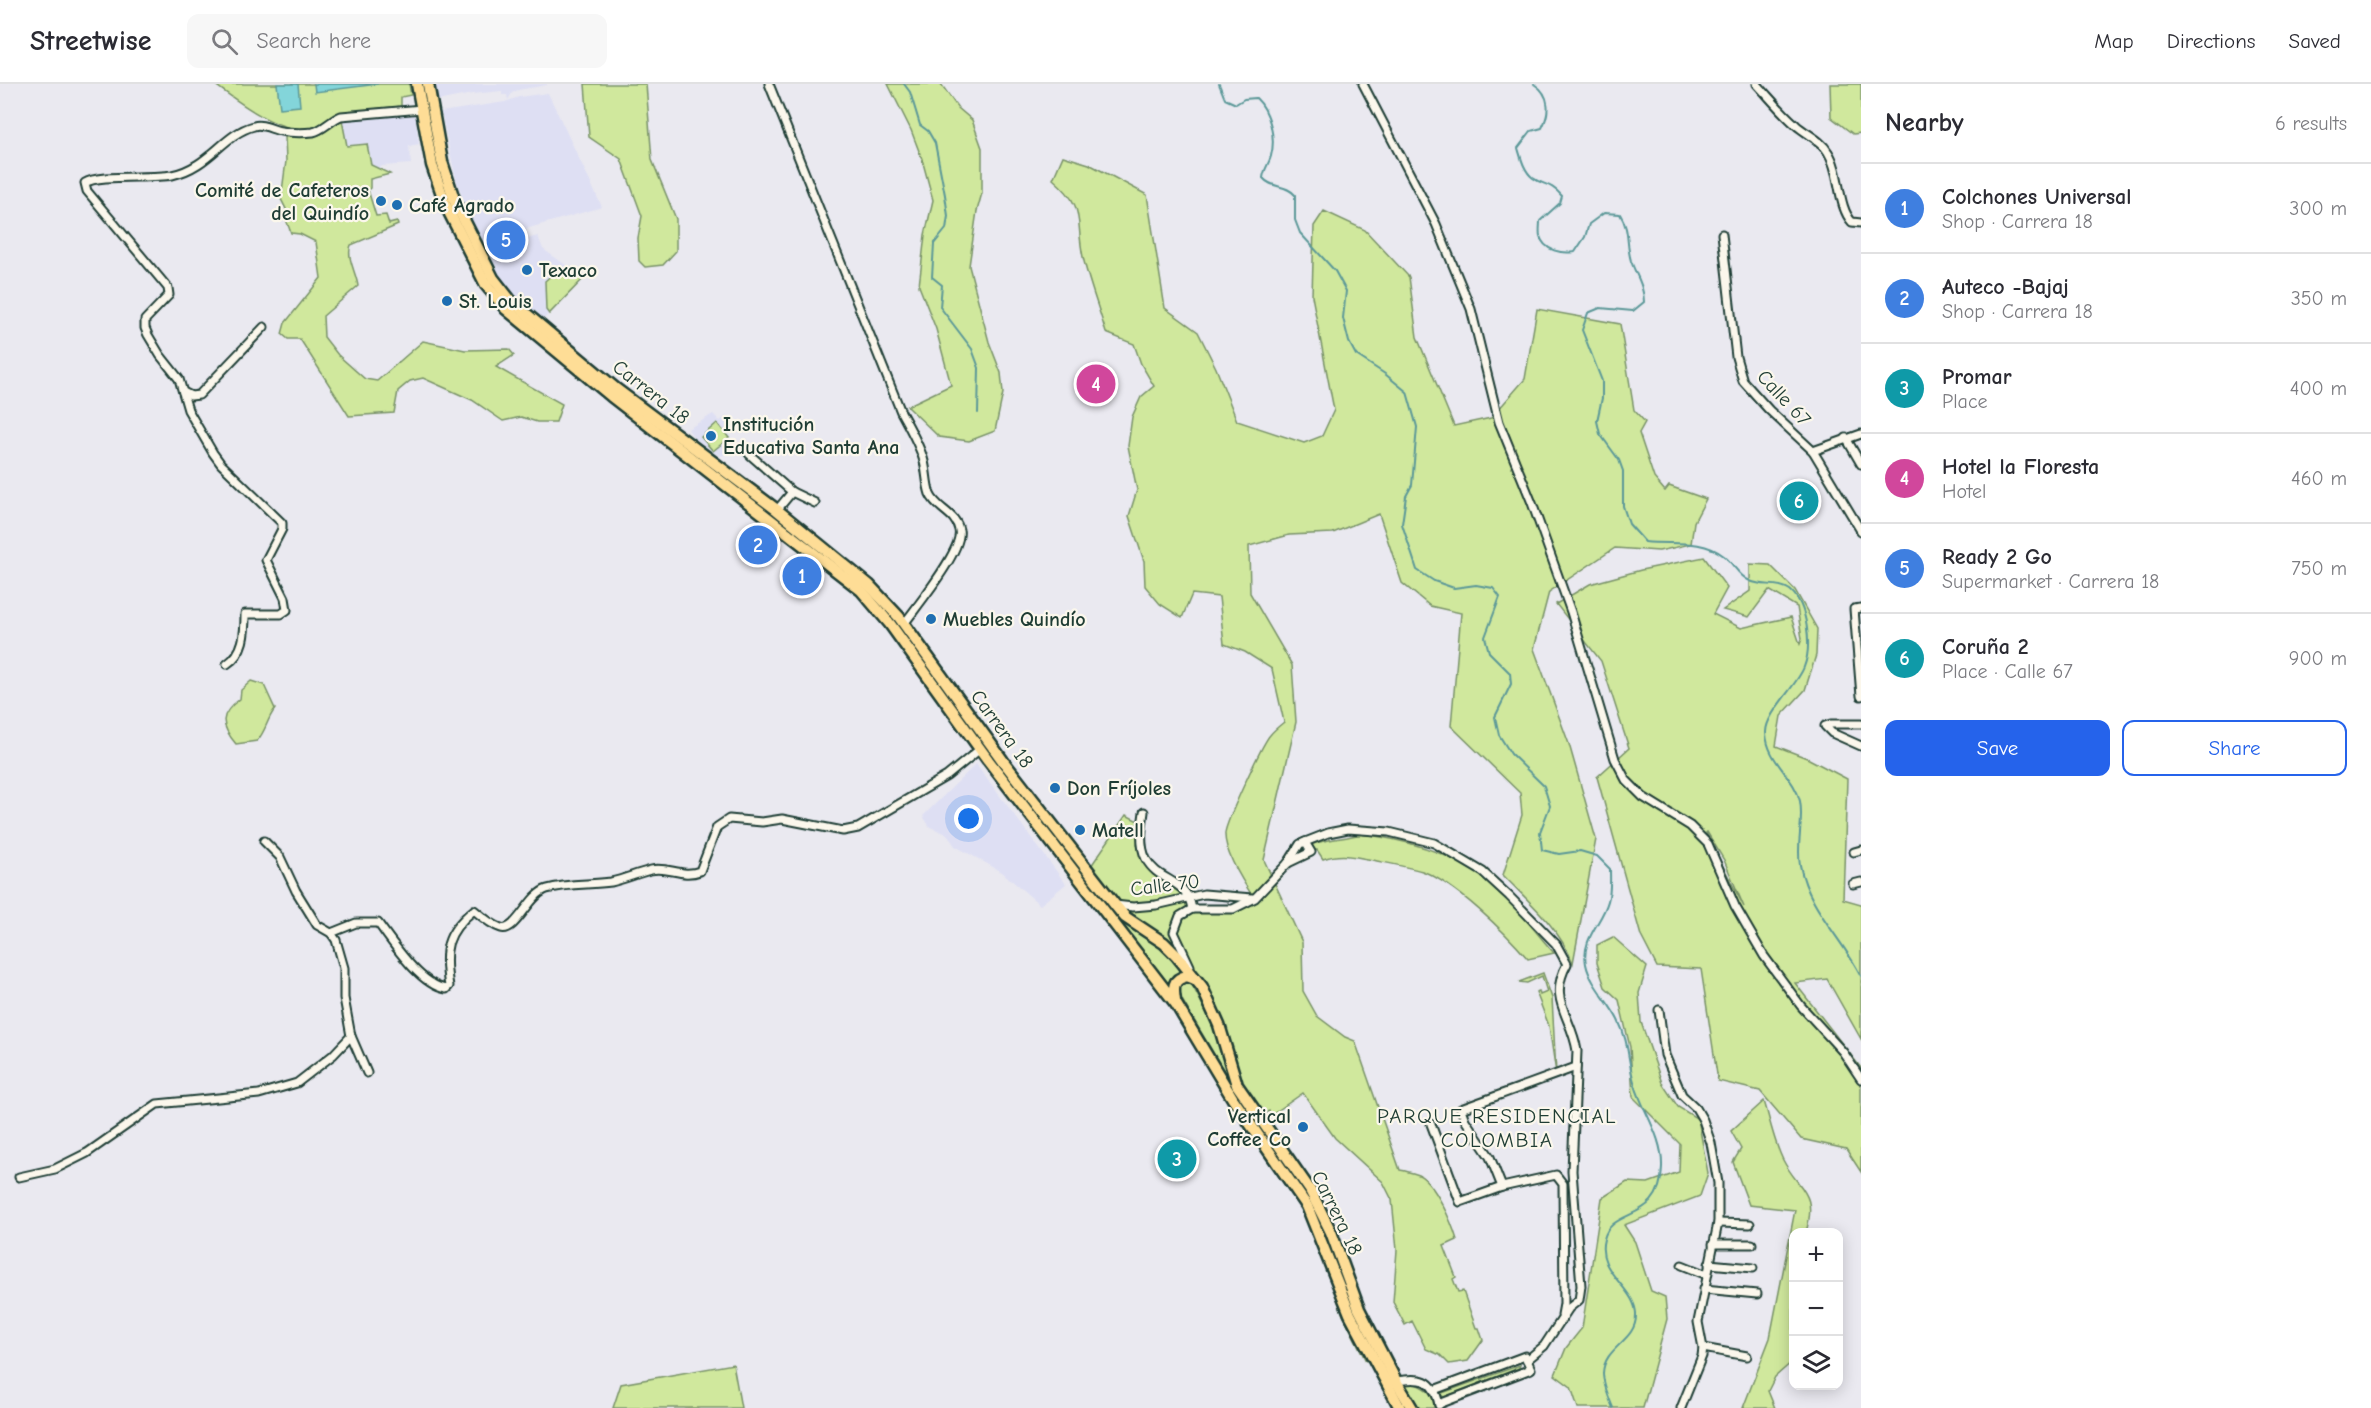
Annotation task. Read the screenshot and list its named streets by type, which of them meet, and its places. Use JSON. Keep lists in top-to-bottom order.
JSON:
{
  "streets": {
    "main road": ["Carrera 18"],
    "street": ["Calle 67", "Calle 70"]
  },
  "crossings": [
    ["Carrera 18", "Calle 70"]
  ],
  "districts": ["PARQUE RESIDENCIAL COLOMBIA"],
  "places": [
    "Comité de Cafeteros del Quindío",
    "Café Agrado",
    "Texaco",
    "St. Louis",
    "Institución Educativa Santa Ana",
    "Muebles Quindío",
    "Don Fríjoles",
    "Matell",
    "Vertical Coffee Co"
  ],
  "page": {
    "header": "Streetwise",
    "search": "Search here",
    "nav": ["Map", "Directions", "Saved"],
    "heading": ["Nearby", "6 results"],
    "list": [
      {
        "mark": "1",
        "name": "Colchones Universal",
        "note": "Shop · Carrera 18",
        "value": "300 m"
      },
      {
        "mark": "2",
        "name": "Auteco -Bajaj",
        "note": "Shop · Carrera 18",
        "value": "350 m"
      },
      {
        "mark": "3",
        "name": "Promar",
        "note": "Place",
        "value": "400 m"
      },
      {
        "mark": "4",
        "name": "Hotel la Floresta",
        "note": "Hotel",
        "value": "460 m"
      },
      {
        "mark": "5",
        "name": "Ready 2 Go",
        "note": "Supermarket · Carrera 18",
        "value": "750 m"
      },
      {
        "mark": "6",
        "name": "Coruña 2",
        "note": "Place · Calle 67",
        "value": "900 m"
      }
    ],
    "pins": [
      "5",
      "4",
      "6",
      "2",
      "1",
      "3"
    ],
    "buttons": ["Save", "Share"],
    "map_buttons": ["+", "−"]
  }
}
